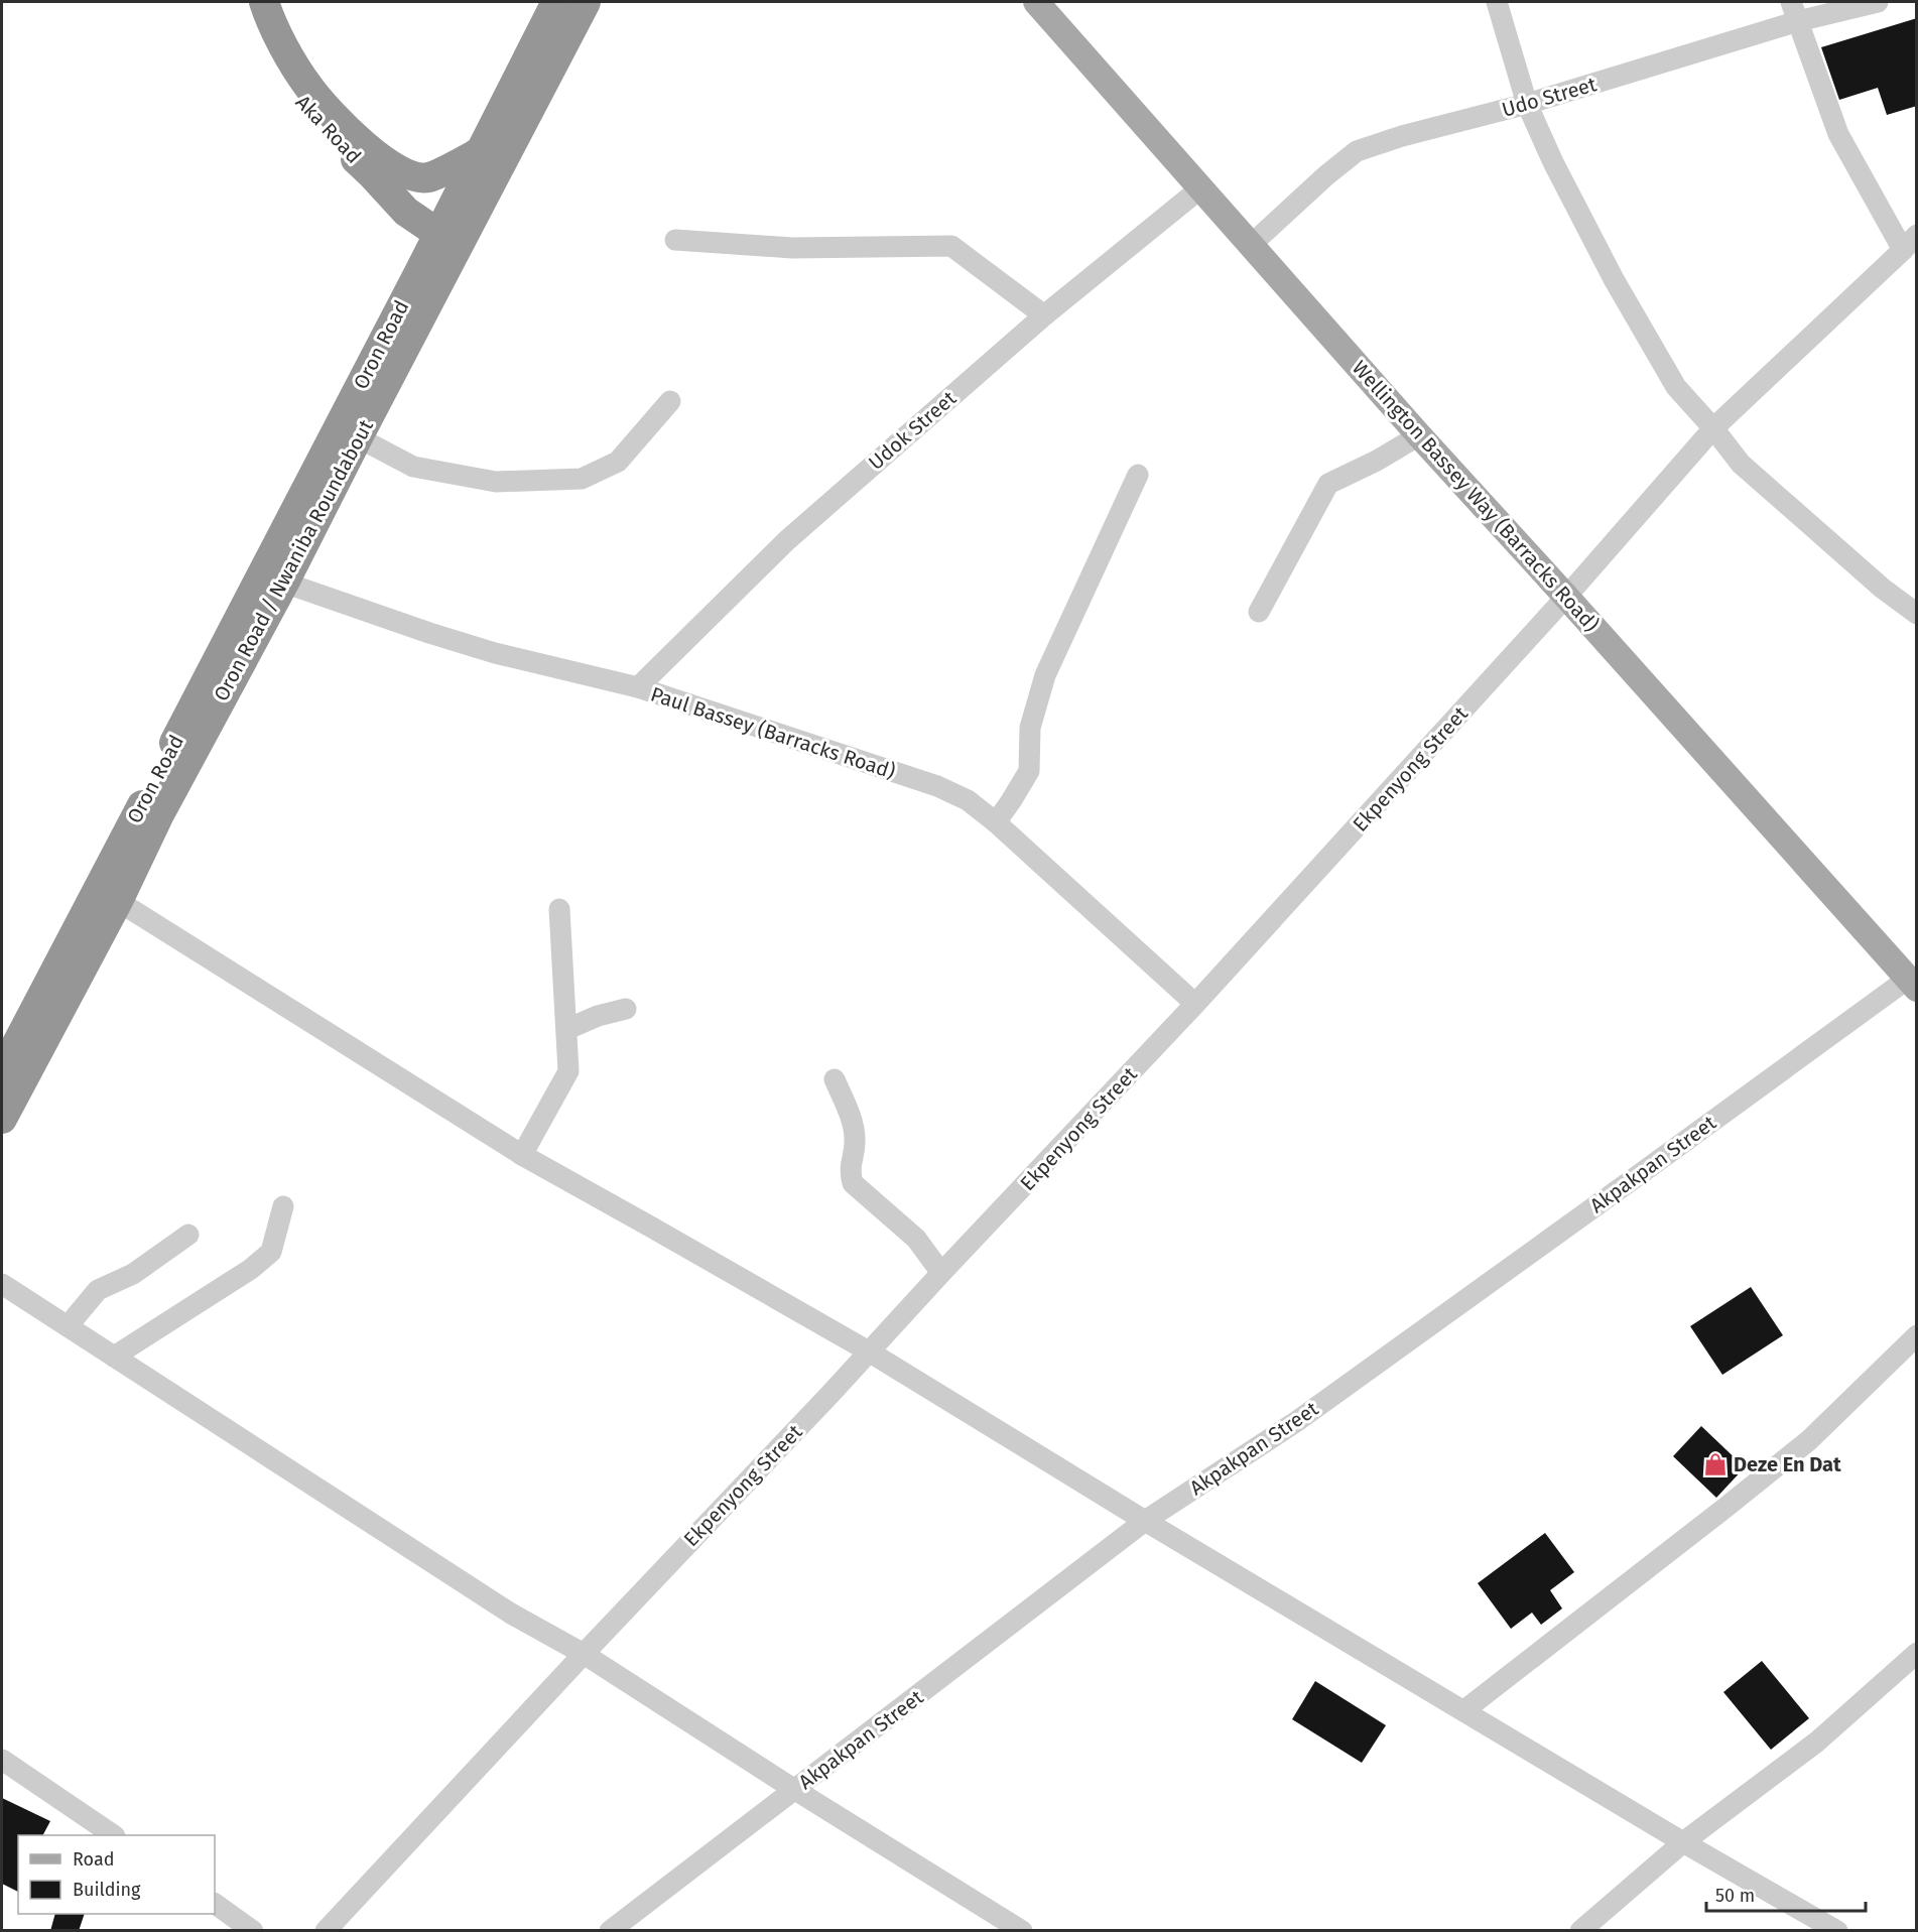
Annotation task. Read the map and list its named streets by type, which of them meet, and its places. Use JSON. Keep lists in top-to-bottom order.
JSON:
{
  "streets": {
    "highway": ["Aka Road", "Oron Road", "Oron Road / Nwaniba Roundabout"],
    "main road": ["Wellington Bassey Way (Barracks Road)"],
    "street": [
      "Udo Street",
      "Udok Street",
      "Paul Bassey (Barracks Road)",
      "Ekpenyong Street",
      "Akpakpan Street"
    ]
  },
  "crossings": [
    ["Udo Street", "Wellington Bassey Way (Barracks Road)"],
    ["Aka Road", "Oron Road"],
    ["Udok Street", "Wellington Bassey Way (Barracks Road)"],
    ["Udok Street", "Paul Bassey (Barracks Road)"],
    ["Wellington Bassey Way (Barracks Road)", "Ekpenyong Street"],
    ["Wellington Bassey Way (Barracks Road)", "Akpakpan Street"],
    ["Oron Road / Nwaniba Roundabout", "Paul Bassey (Barracks Road)"],
    ["Paul Bassey (Barracks Road)", "Ekpenyong Street"]
  ],
  "places": {
    "shop": ["Deze En Dat"]
  },
  "legend": ["Road", "Building"],
  "scale_bar": "50 m"
}
